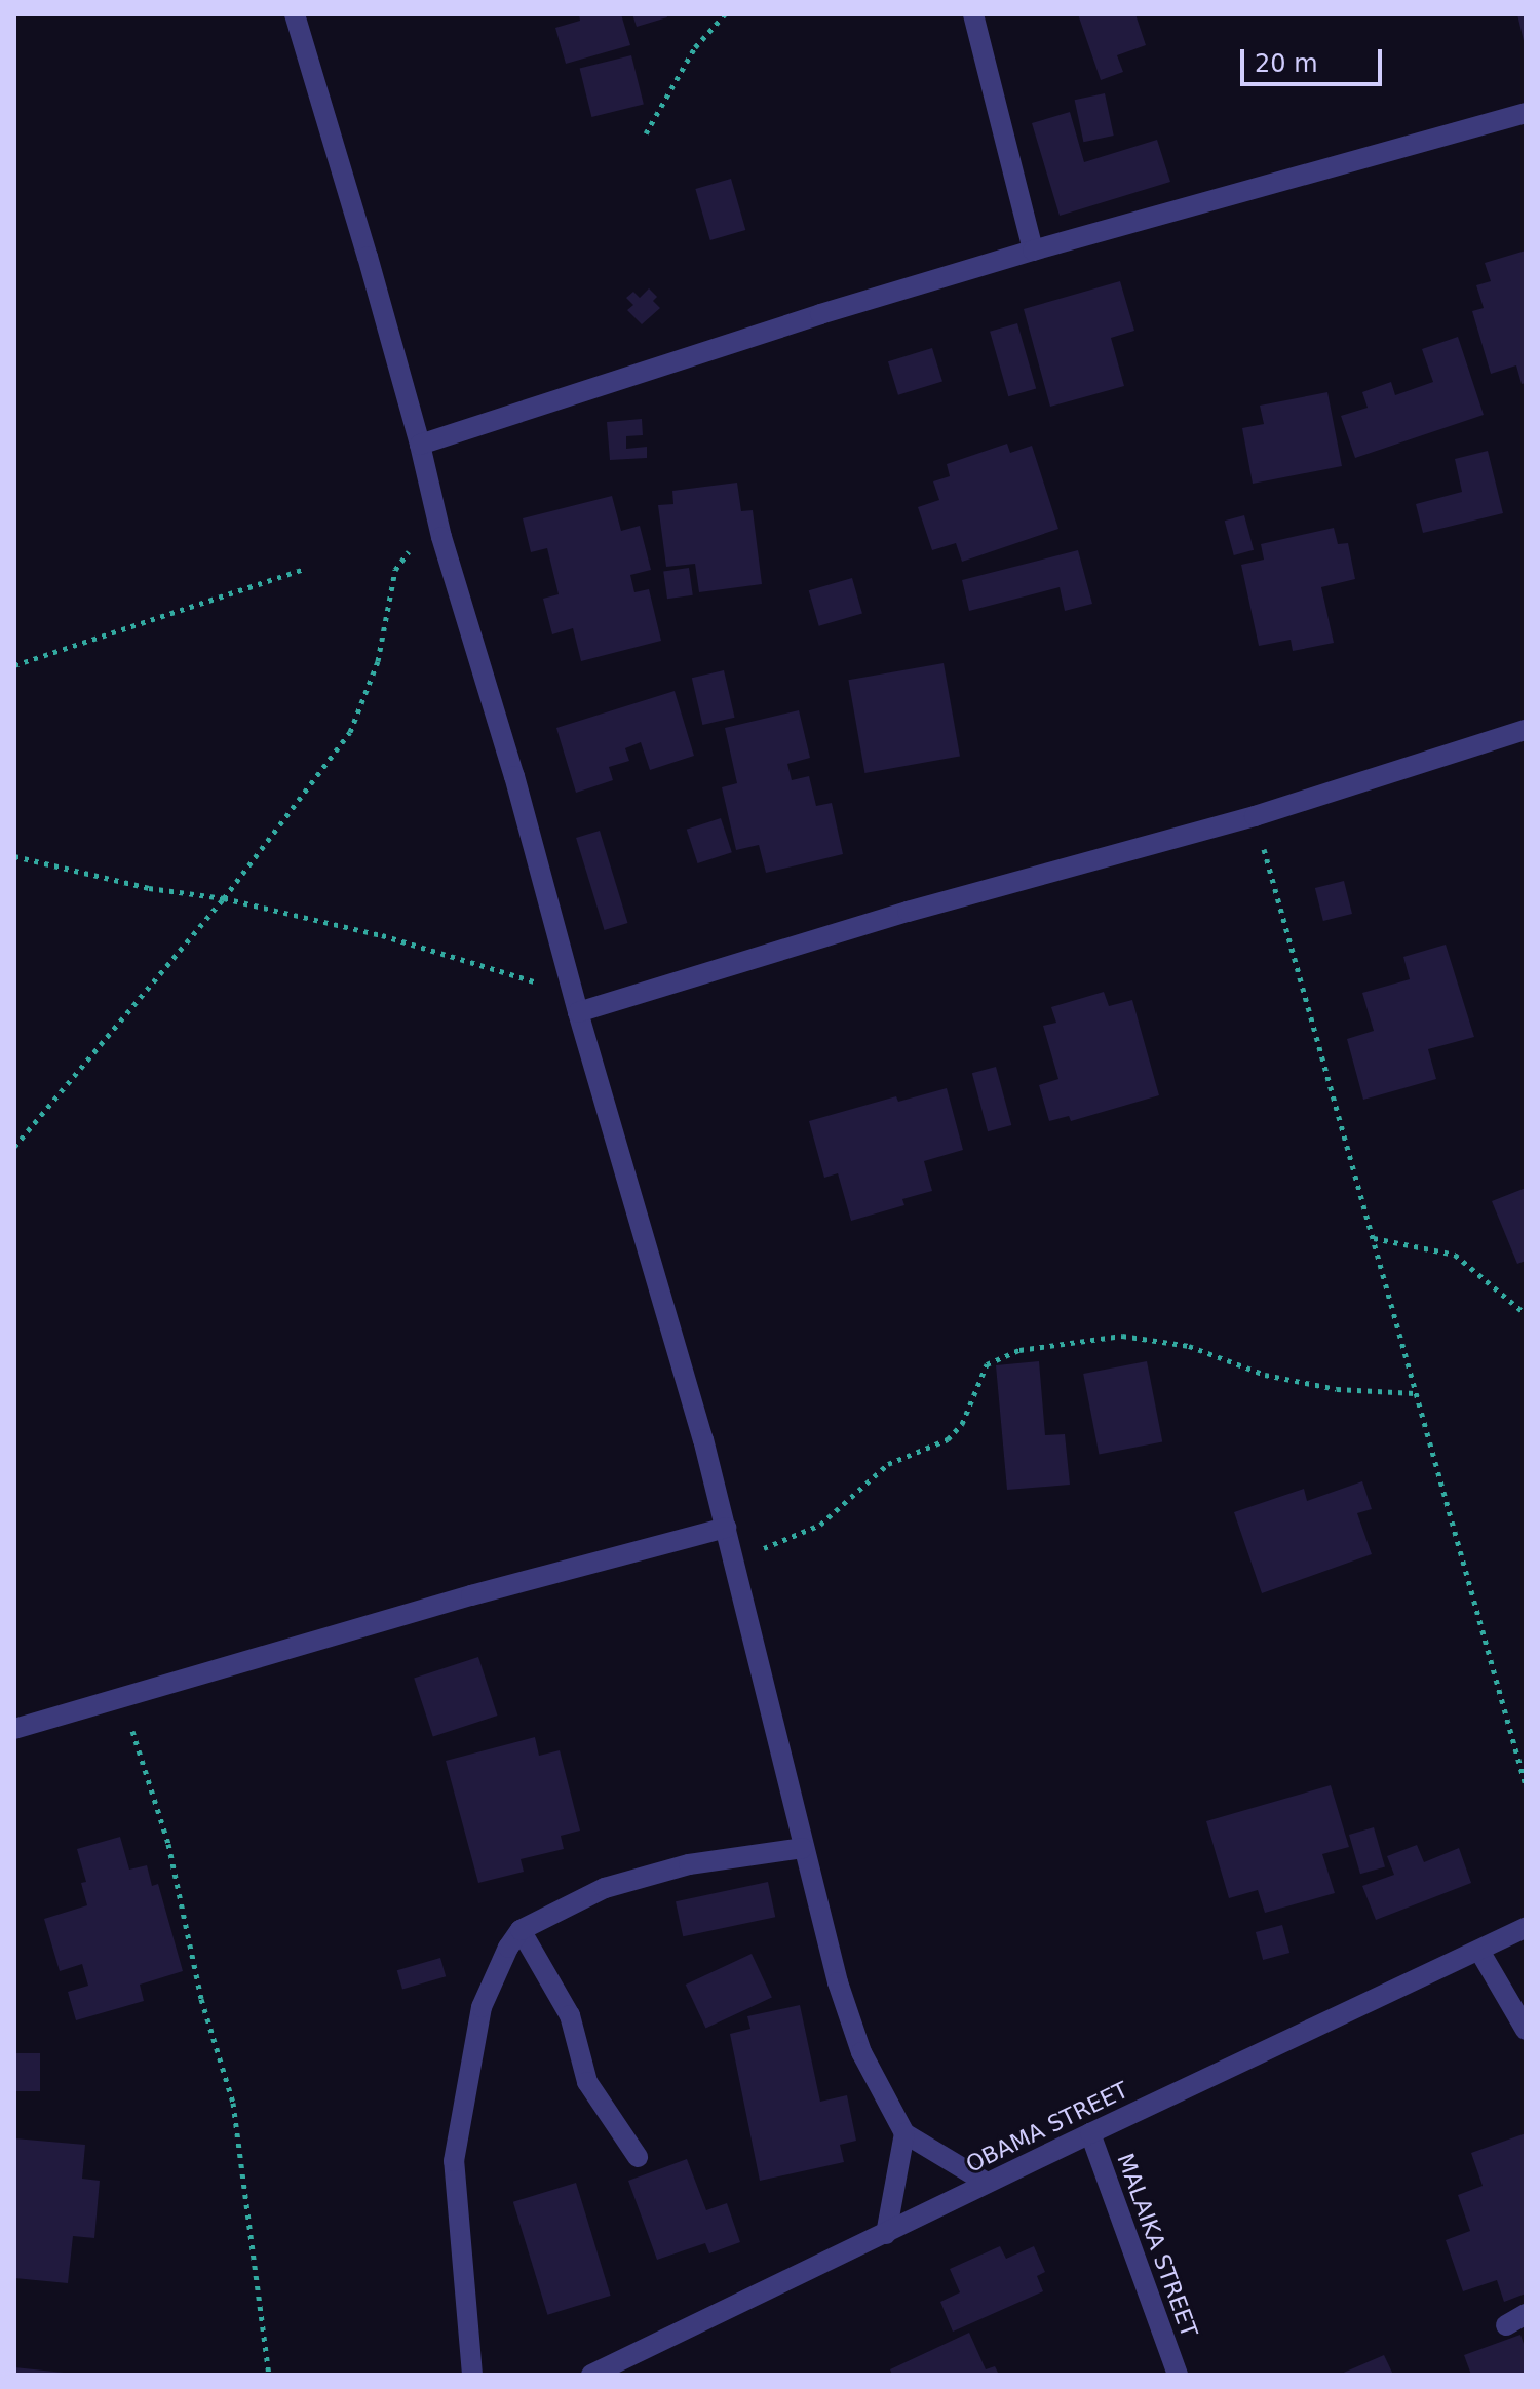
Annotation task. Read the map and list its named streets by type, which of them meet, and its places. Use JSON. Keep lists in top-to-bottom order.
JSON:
{
  "streets": {
    "street": ["OBAMA STREET", "MALAIKA STREET"]
  },
  "crossings": [
    ["OBAMA STREET", "MALAIKA STREET"]
  ],
  "scale_bar": "20 m"
}
